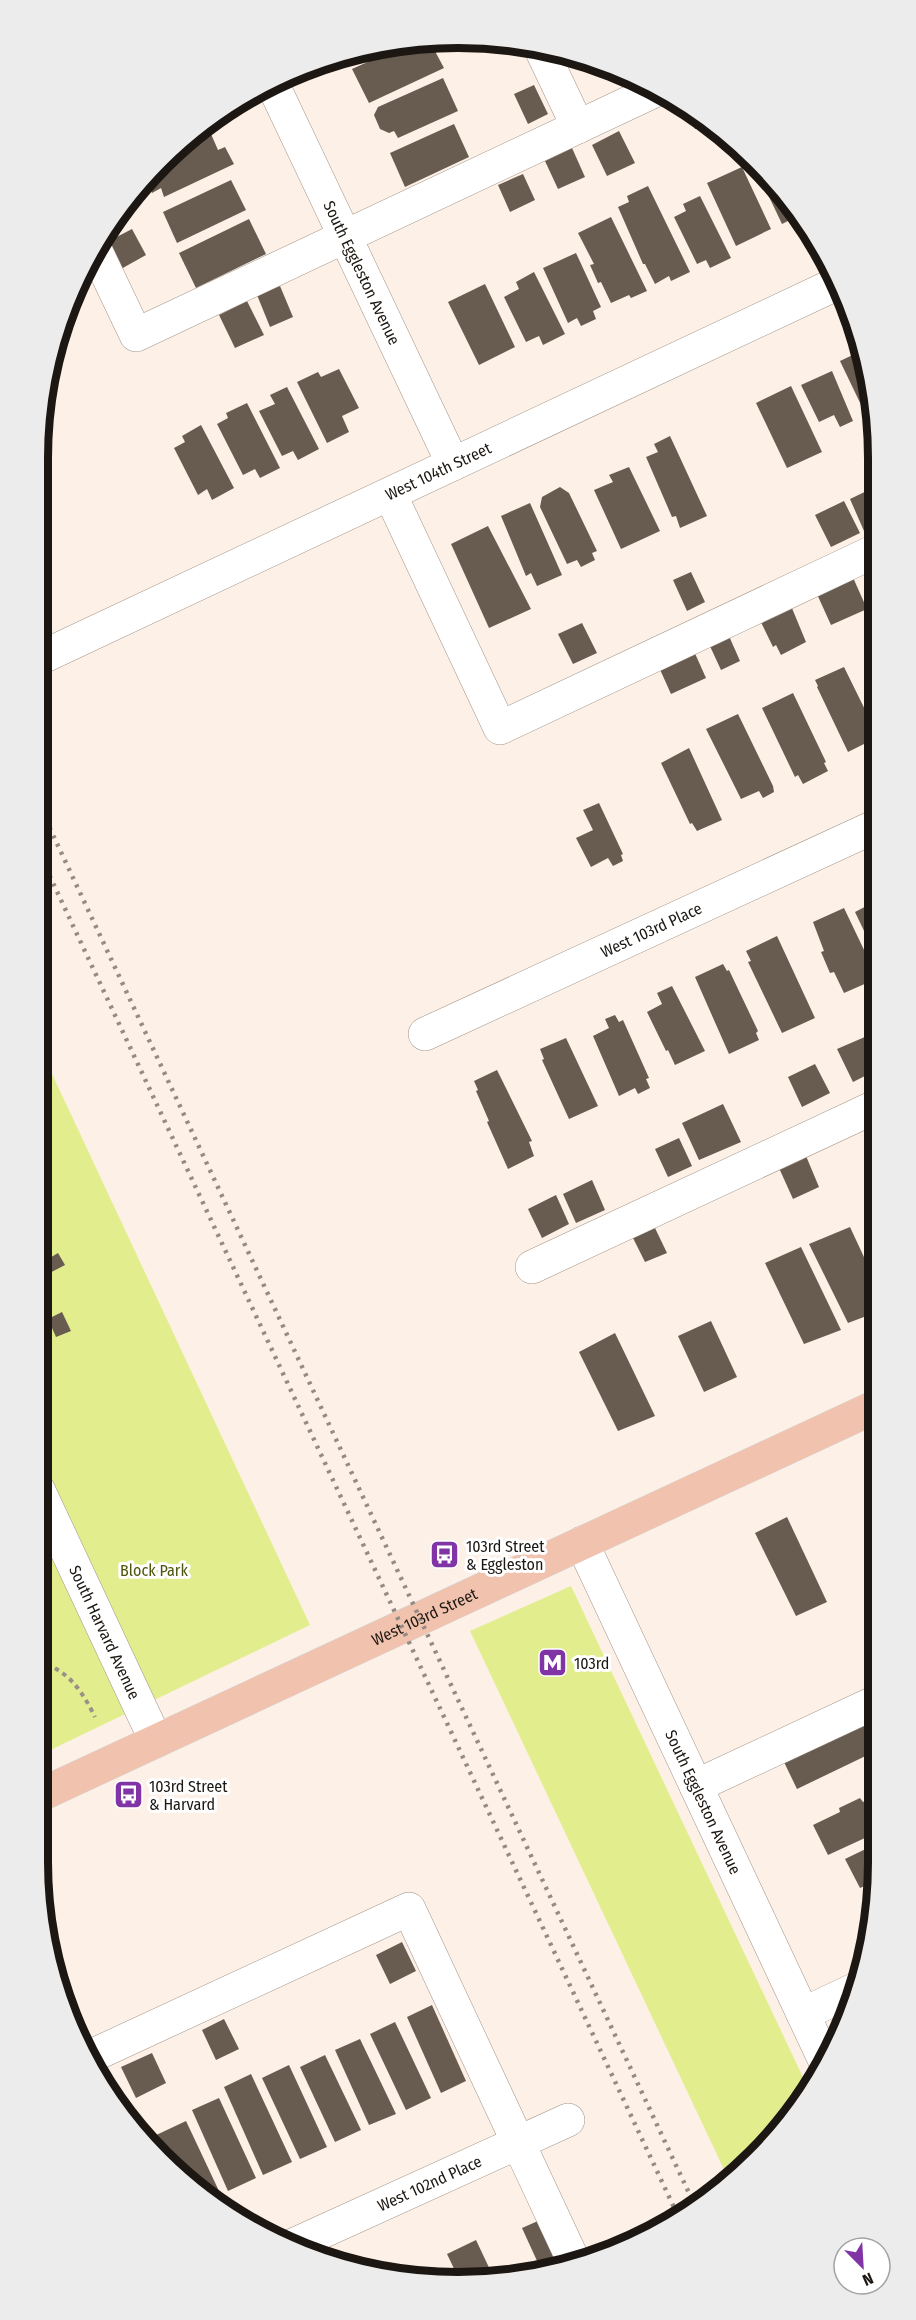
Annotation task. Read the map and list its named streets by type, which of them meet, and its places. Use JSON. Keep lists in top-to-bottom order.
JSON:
{
  "streets": {
    "main road": ["West 103rd Street"],
    "street": [
      "South Eggleston Avenue",
      "West 104th Street",
      "West 103rd Place",
      "South Harvard Avenue",
      "West 102nd Place"
    ]
  },
  "crossings": [
    ["South Eggleston Avenue", "West 104th Street"],
    ["South Eggleston Avenue", "West 103rd Street"],
    ["West 103rd Street", "South Harvard Avenue"]
  ],
  "parks": ["Block Park"],
  "places": {
    "bus stop": ["103rd Street & Eggleston", "103rd Street & Harvard"],
    "metro station": ["103rd"]
  },
  "north": "bottom right"
}
